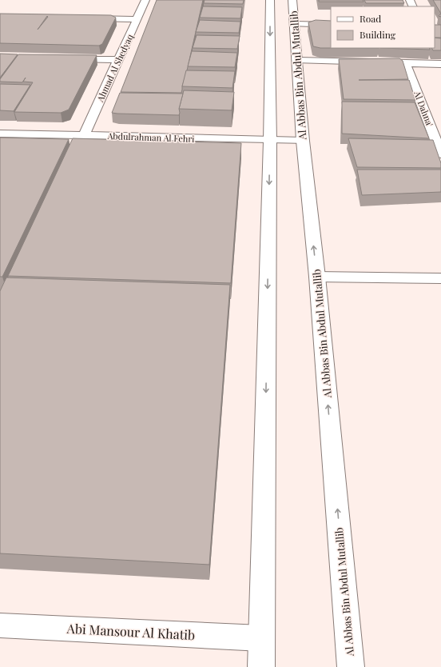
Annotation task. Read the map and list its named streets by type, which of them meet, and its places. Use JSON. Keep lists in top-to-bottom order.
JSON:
{
  "streets": {
    "street": [
      "Ahmad Al Shedyaq",
      "Al Abbas Bin Abdul Mutallib",
      "Al Dahna'",
      "Abdulrahman Al Fehri",
      "Abi Mansour Al Khatib"
    ]
  },
  "crossings": [
    ["Ahmad Al Shedyaq", "Abdulrahman Al Fehri"]
  ],
  "legend": ["Road", "Building"]
}
